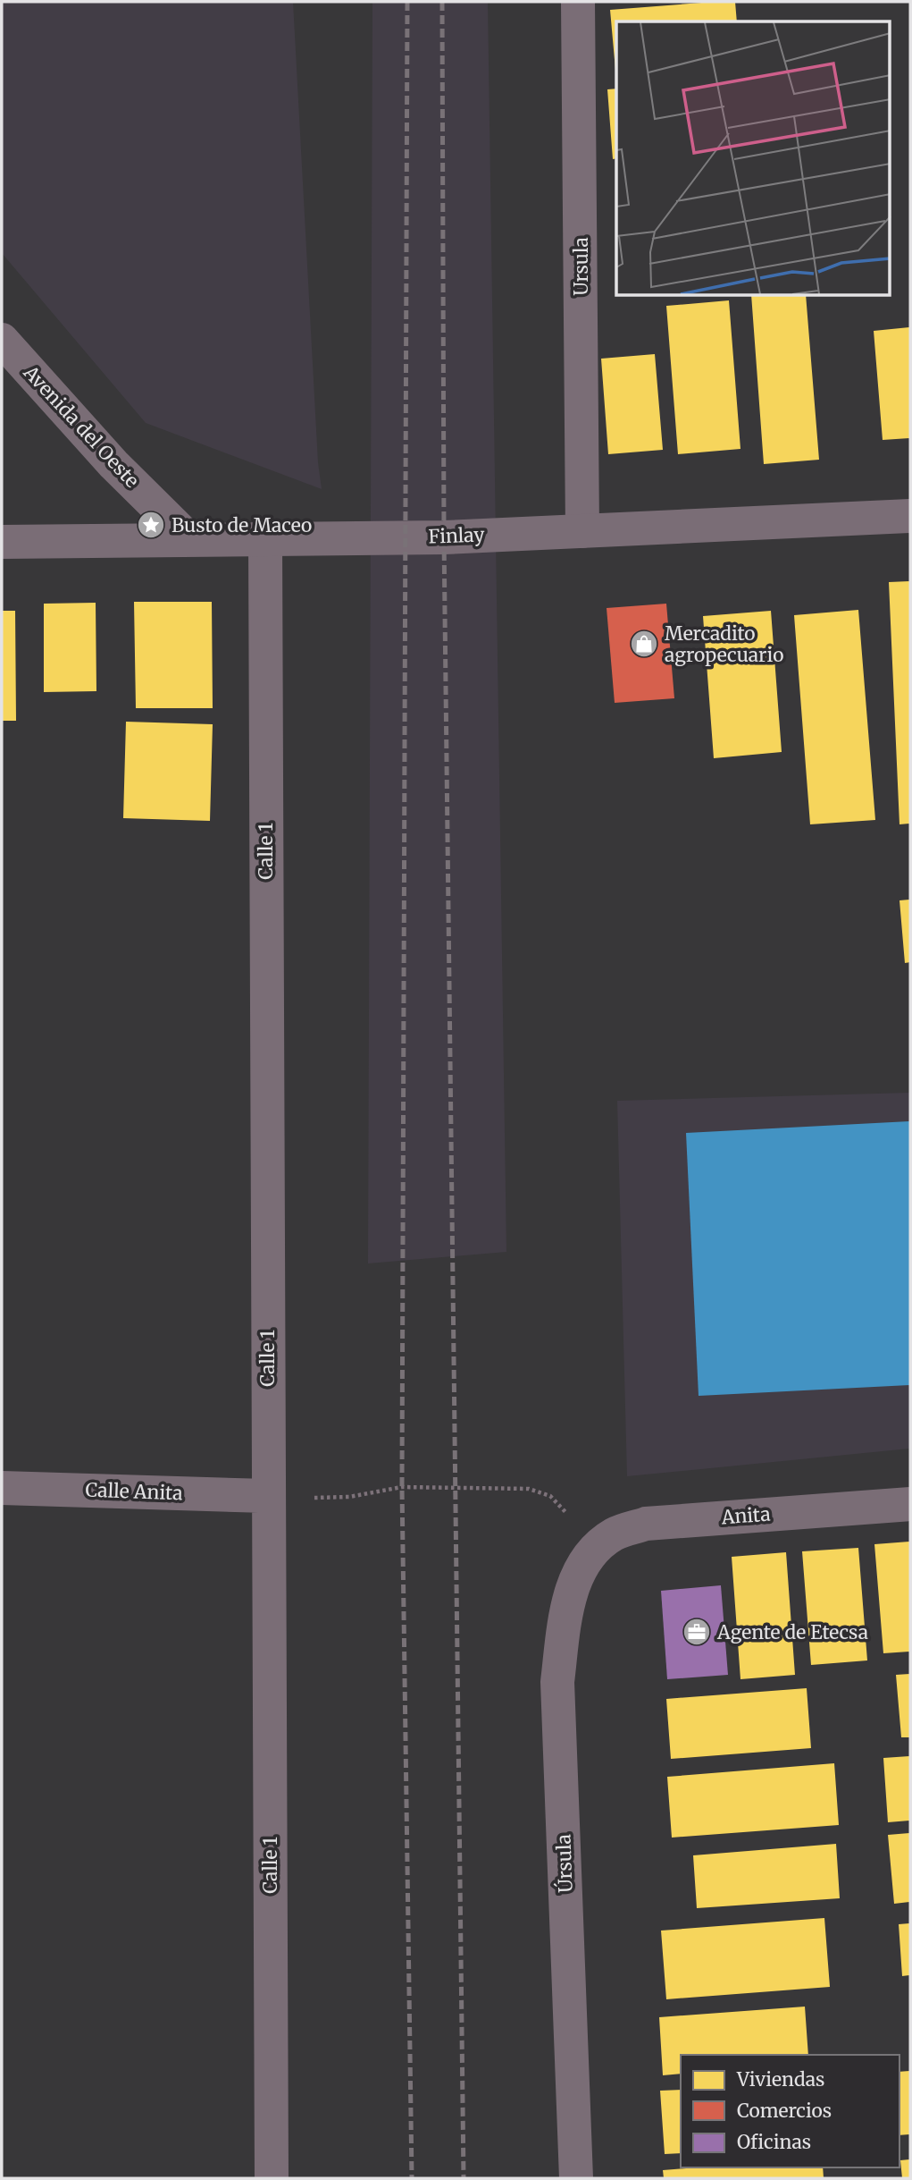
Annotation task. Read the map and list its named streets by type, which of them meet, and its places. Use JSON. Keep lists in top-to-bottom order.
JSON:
{
  "streets": {
    "street": [
      "Ursula",
      "Avenida del Oeste",
      "Finlay",
      "Calle 1",
      "Calle Anita",
      "Anita",
      "Úrsula"
    ]
  },
  "crossings": [
    ["Ursula", "Finlay"],
    ["Avenida del Oeste", "Finlay"],
    ["Finlay", "Calle 1"],
    ["Calle 1", "Calle Anita"],
    ["Anita", "Úrsula"]
  ],
  "places": {
    "place": ["Busto de Maceo"],
    "shop": ["Mercadito agropecuario"],
    "office": ["Agente de Etecsa"]
  },
  "legend": ["Viviendas", "Comercios", "Oficinas"]
}
